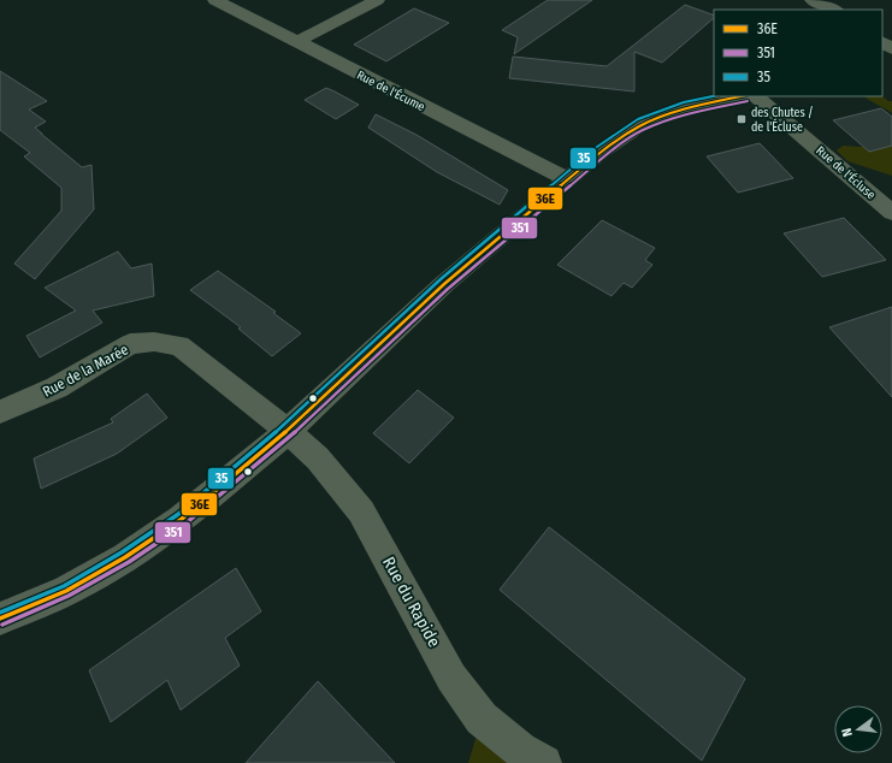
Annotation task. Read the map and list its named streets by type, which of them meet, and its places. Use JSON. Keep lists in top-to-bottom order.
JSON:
{
  "streets": {
    "street": [
      "Rue de l'Écume",
      "Rue de l'Écluse",
      "Rue de la Marée",
      "Rue du Rapide"
    ]
  },
  "crossings": [
    ["Rue de la Marée", "Rue du Rapide"]
  ],
  "places": {
    "transit": ["des Chutes / de l'Écluse"]
  },
  "lines": ["transit line 35", "transit line 36E", "transit line 351"],
  "legend": ["36E", "351", "35"],
  "north": "left"
}
